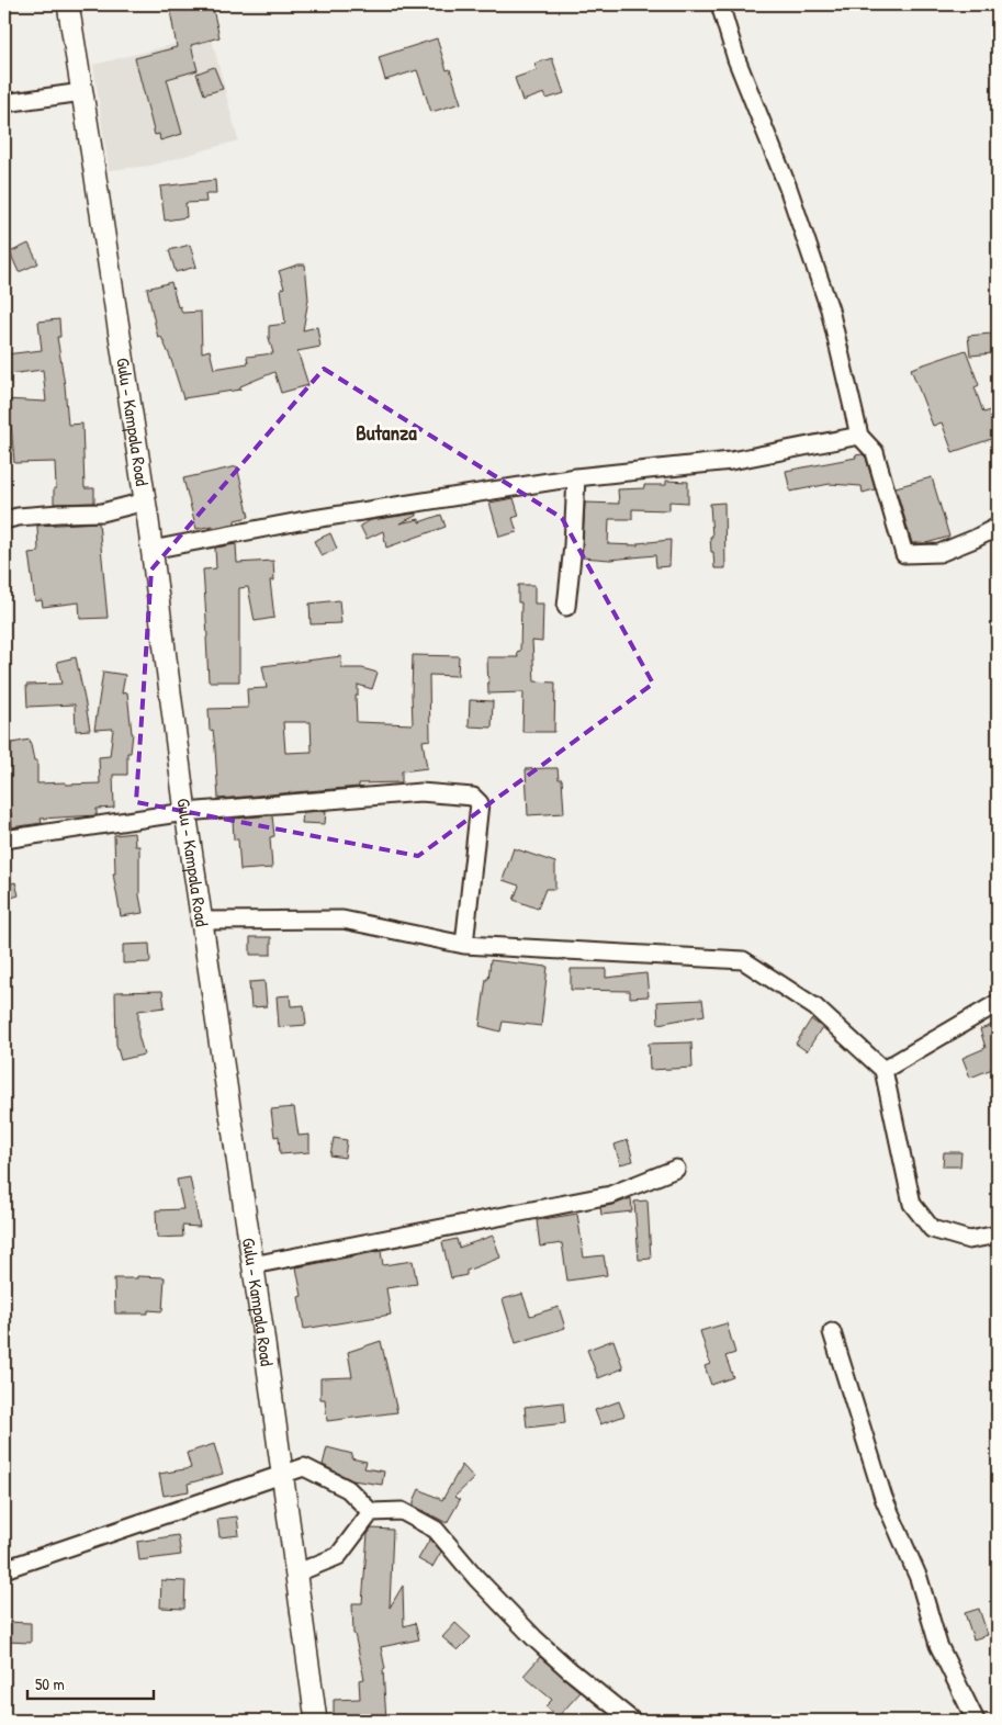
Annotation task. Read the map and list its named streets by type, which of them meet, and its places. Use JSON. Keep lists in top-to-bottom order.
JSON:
{
  "streets": {
    "main road": ["Gulu - Kampala Road"]
  },
  "districts": ["Butanza"],
  "scale_bar": "50 m"
}
